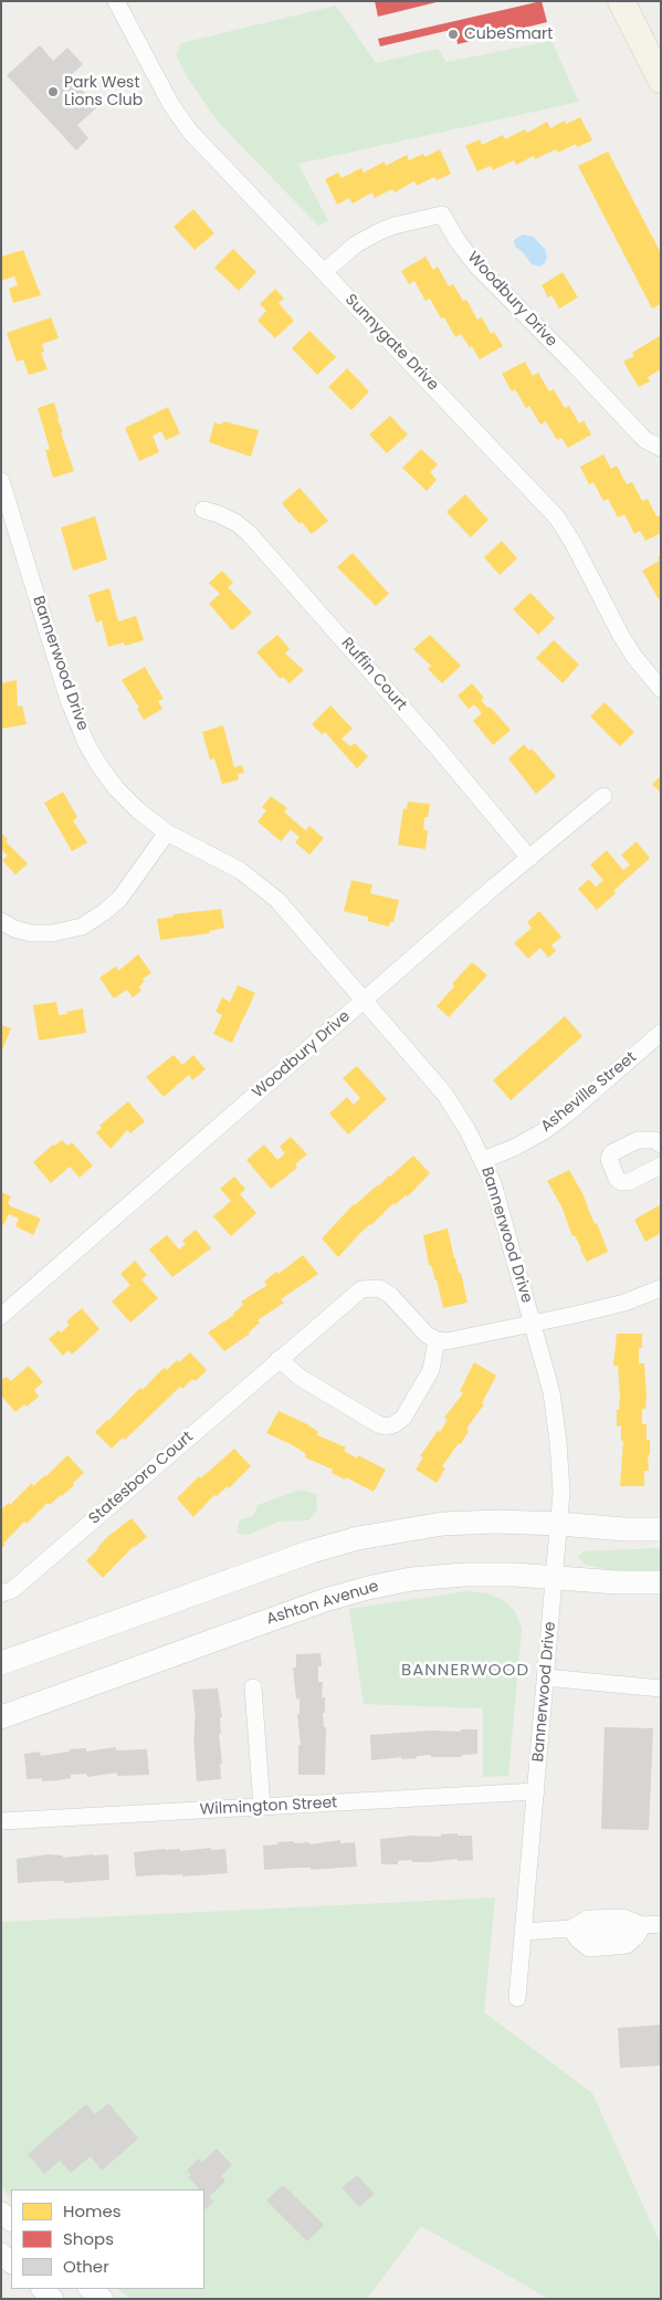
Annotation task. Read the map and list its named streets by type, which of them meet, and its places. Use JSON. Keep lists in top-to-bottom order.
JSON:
{
  "streets": {
    "main road": ["Ashton Avenue"],
    "street": [
      "Woodbury Drive",
      "Sunnygate Drive",
      "Bannerwood Drive",
      "Ruffin Court",
      "Asheville Street",
      "Statesboro Court",
      "Wilmington Street"
    ]
  },
  "crossings": [
    ["Woodbury Drive", "Sunnygate Drive"],
    ["Woodbury Drive", "Bannerwood Drive"],
    ["Woodbury Drive", "Ruffin Court"],
    ["Bannerwood Drive", "Asheville Street"],
    ["Bannerwood Drive", "Ashton Avenue"],
    ["Bannerwood Drive", "Wilmington Street"]
  ],
  "districts": ["BANNERWOOD"],
  "places": ["CubeSmart", "Park West Lions Club"],
  "legend": ["Homes", "Shops", "Other"]
}
